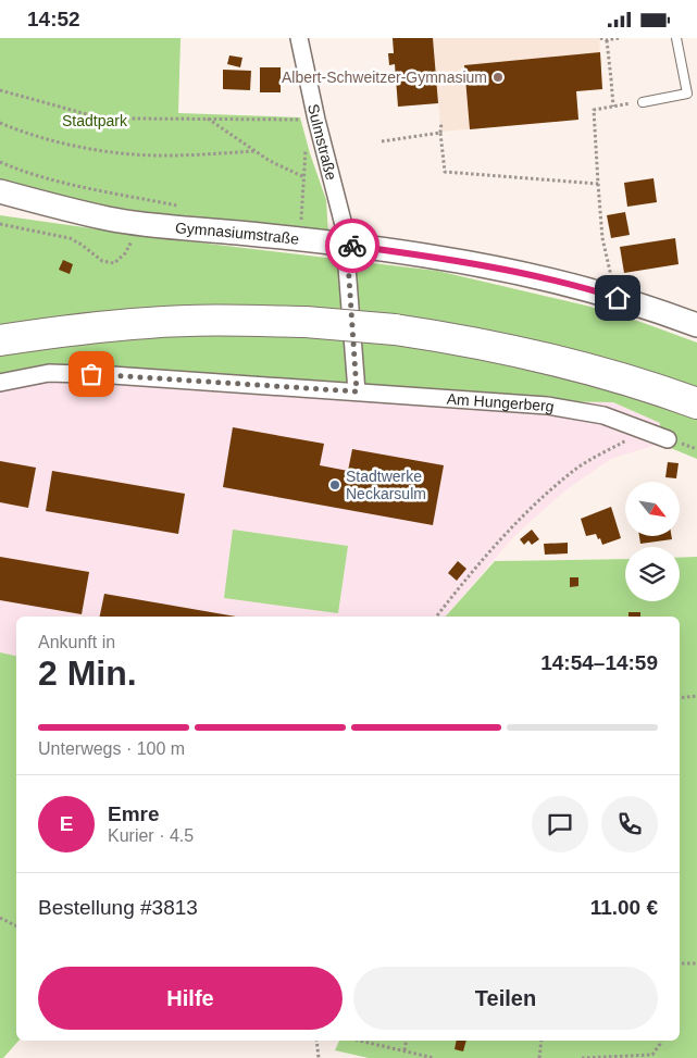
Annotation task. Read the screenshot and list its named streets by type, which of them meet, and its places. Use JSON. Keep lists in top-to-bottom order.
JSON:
{
  "streets": {
    "street": ["Sulmstraße", "Gymnasiumstraße", "Am Hungerberg"]
  },
  "crossings": [
    ["Sulmstraße", "Gymnasiumstraße"]
  ],
  "parks": ["Stadtpark"],
  "places": ["Albert-Schweitzer-Gymnasium", "Stadtwerke Neckarsulm"],
  "north": "bottom right",
  "page": {
    "status": "14:52",
    "heading": ["2 Min.", "Ankunft in", "14:54–14:59"],
    "panel": [
      "Emre",
      "Kurier · 4.5",
      "Bestellung #3813",
      "11.00 €"
    ],
    "bar": "Unterwegs · 100 m",
    "round": "E",
    "buttons": ["Hilfe", "Teilen"]
  }
}
